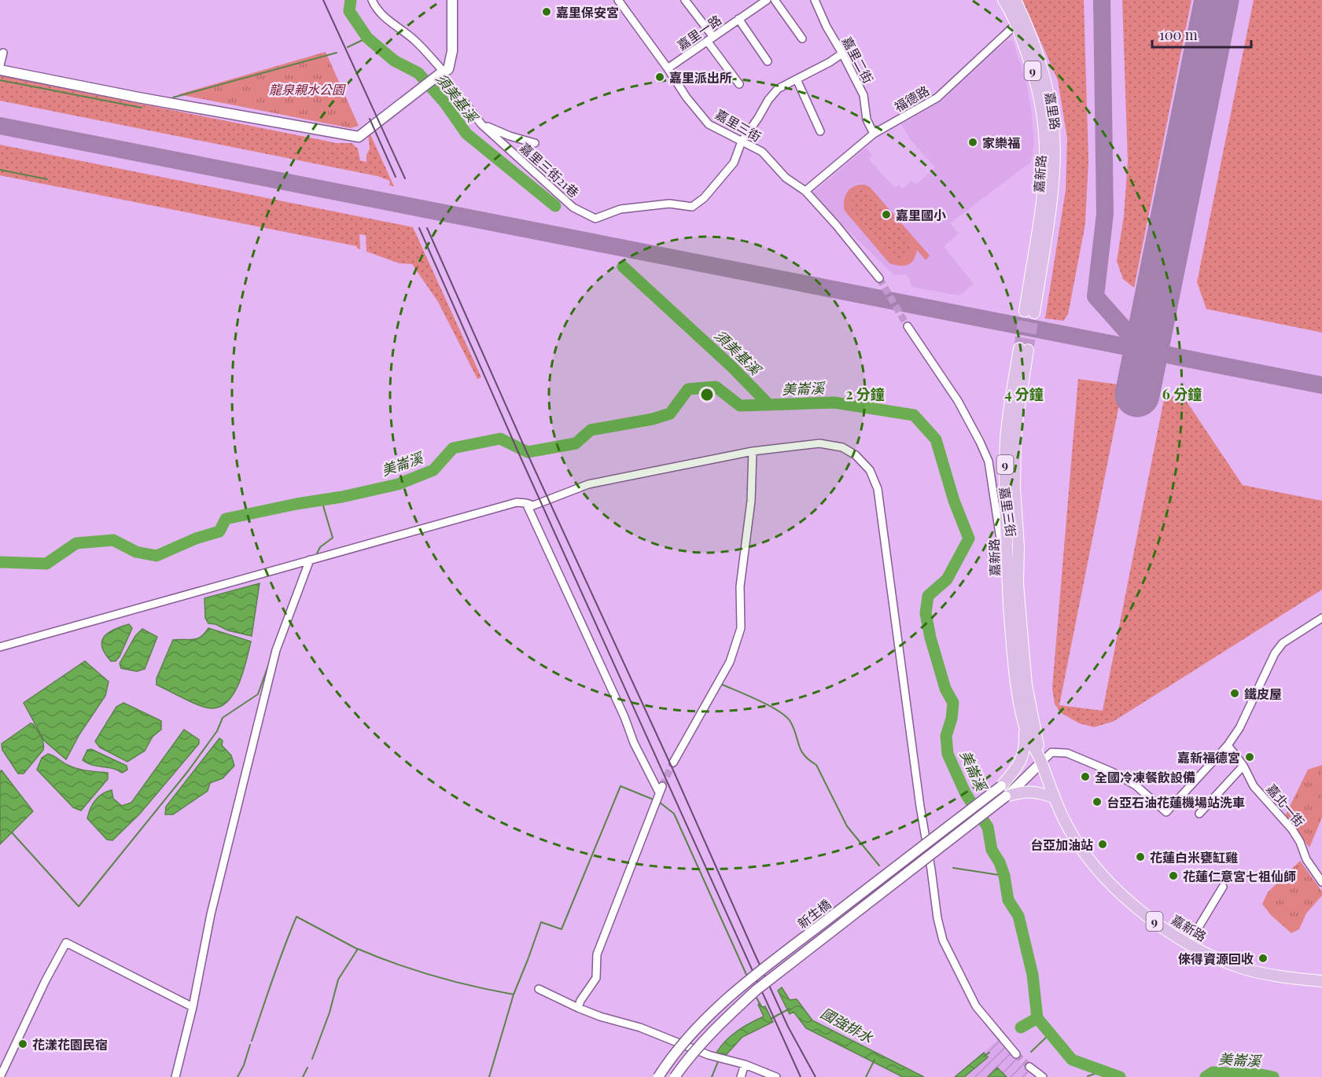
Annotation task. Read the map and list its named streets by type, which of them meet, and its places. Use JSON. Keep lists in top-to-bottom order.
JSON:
{
  "streets": {
    "main road": ["9", "嘉里路", "嘉新路"],
    "street": [
      "嘉里一路",
      "嘉里二街",
      "福德路",
      "嘉里三街",
      "嘉里三街21巷",
      "嘉北一街",
      "新生橋"
    ]
  },
  "crossings": [
    ["嘉里一路", "嘉里三街"],
    ["嘉里二街", "福德路"],
    ["福德路", "嘉里路"],
    ["福德路", "嘉里三街"],
    ["嘉里路", "嘉新路"],
    ["嘉里三街", "嘉里三街21巷"],
    ["嘉里三街", "嘉新路"],
    ["嘉新路", "新生橋"]
  ],
  "water": ["須美基溪", "美崙溪", "國強排水"],
  "parks": ["龍泉親水公園"],
  "places": [
    "嘉里保安宮",
    "嘉里派出所",
    "家樂福",
    "嘉里國小",
    "鐵皮屋",
    "嘉新福德宮",
    "全國冷凍餐飲設備",
    "台亞石油花蓮機場站洗車",
    "台亞加油站",
    "花蓮白米甕缸雞",
    "花蓮仁意宮七祖仙師",
    "倈得資源回收",
    "花漾花園民宿"
  ],
  "scale_bar": "100 m",
  "rings": ["2 分鐘", "4 分鐘", "6 分鐘"]
}
